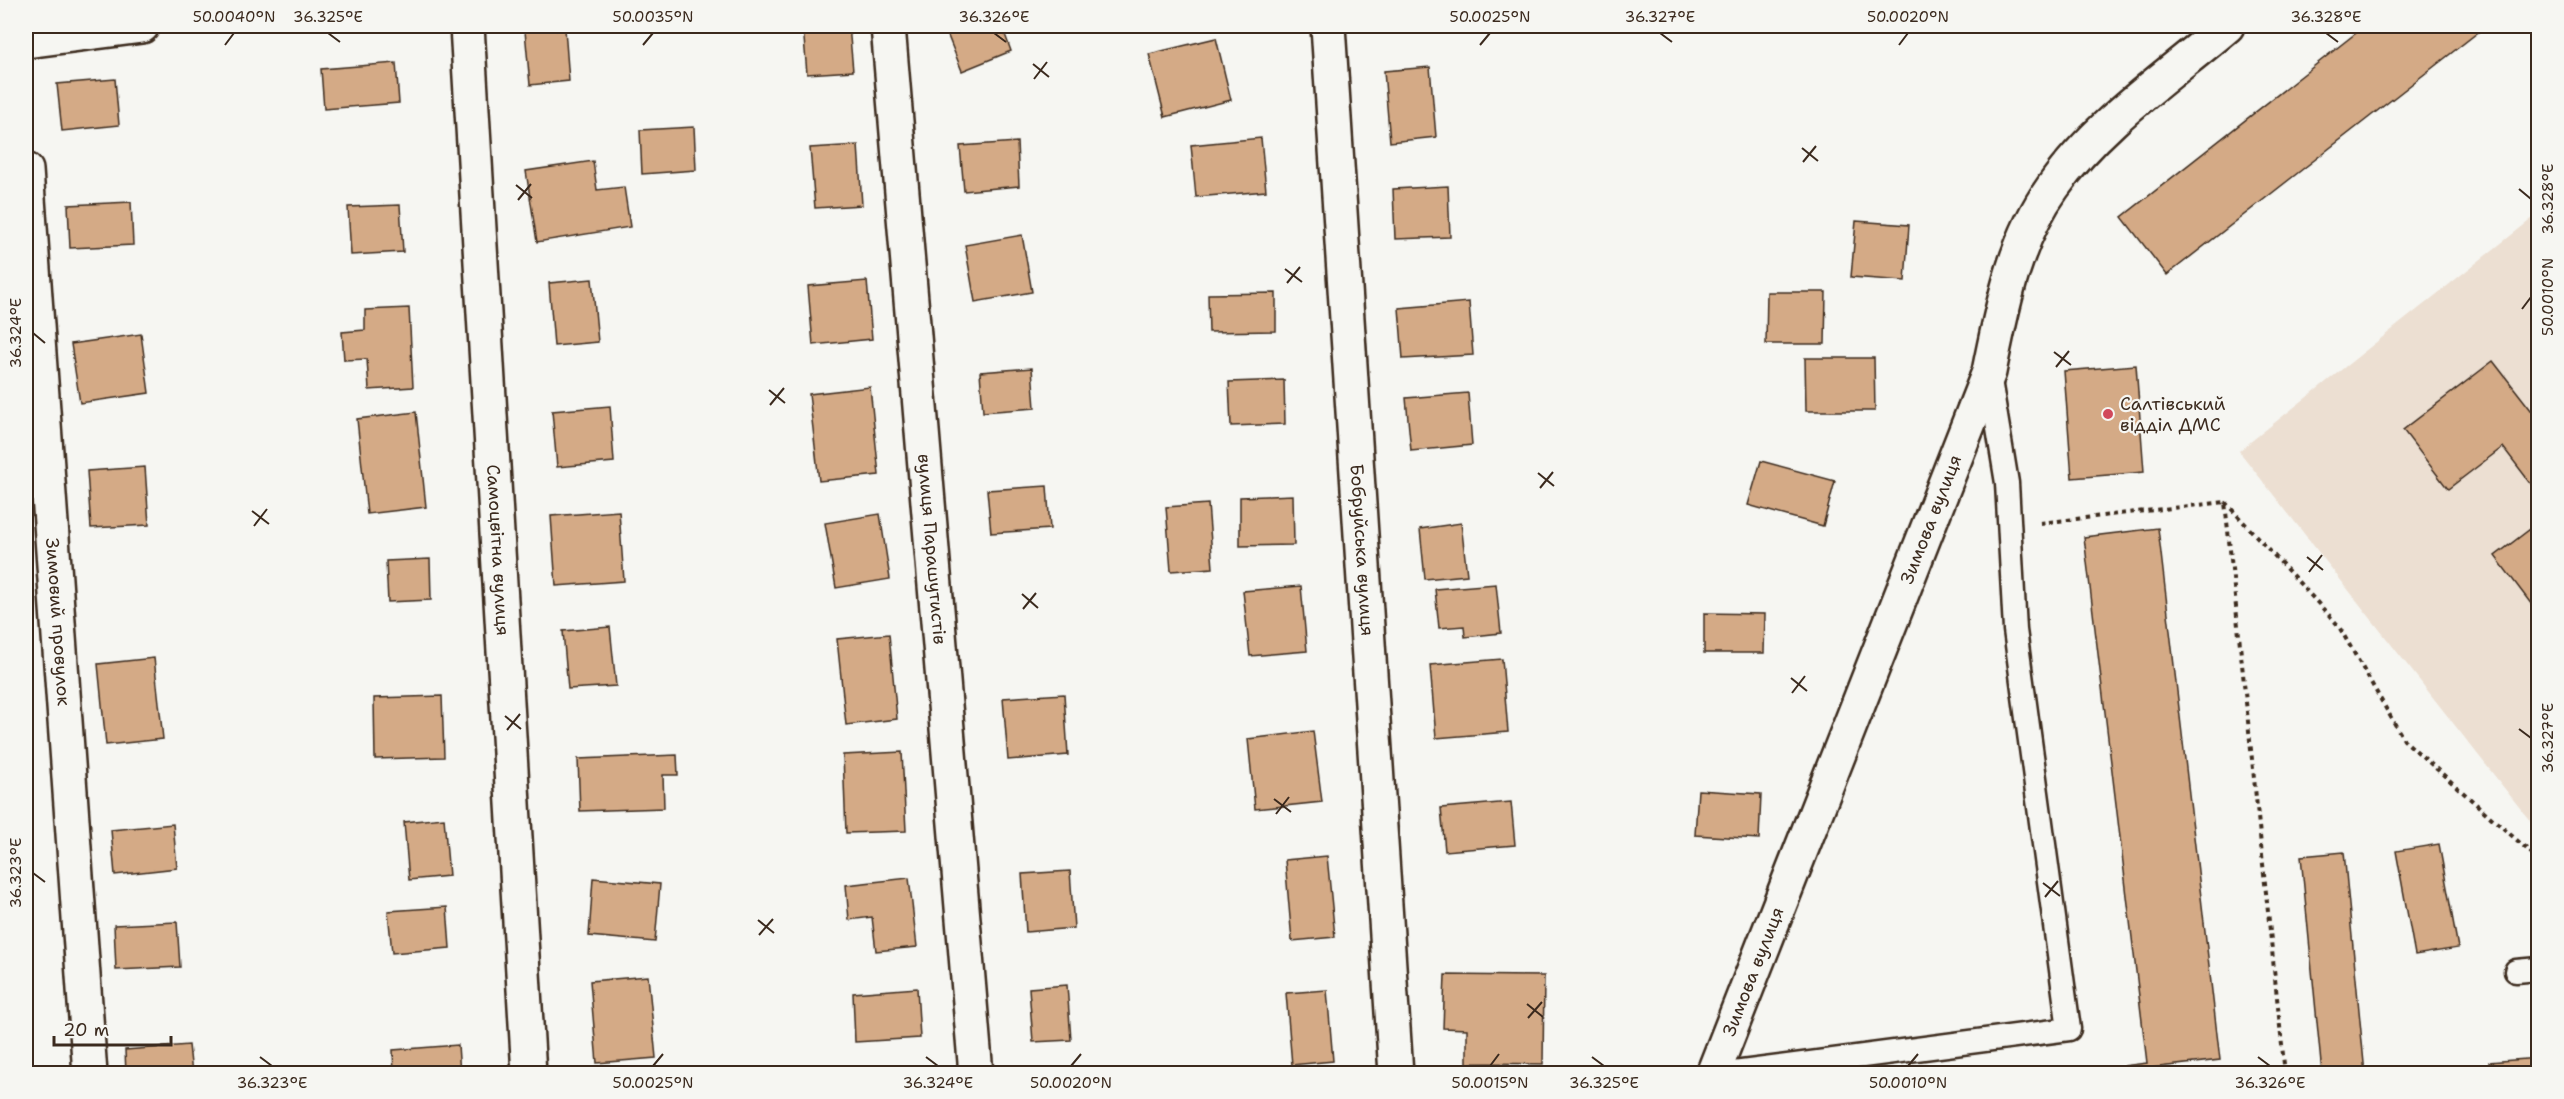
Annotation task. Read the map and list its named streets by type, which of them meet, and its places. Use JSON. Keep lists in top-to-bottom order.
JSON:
{
  "streets": {
    "street": [
      "Зимова вулиця",
      "Бобруйська вулиця",
      "Самоцвітна вулиця",
      "вулиця Парашутистів",
      "Зимовий провулок"
    ]
  },
  "places": ["Салтівський відділ ДМС"],
  "scale_bar": "20 m",
  "coordinates": [
    "50.0040°N",
    "36.325°E",
    "50.0035°N",
    "36.326°E",
    "50.0025°N",
    "36.327°E",
    "50.0020°N",
    "36.328°E",
    "50.0010°N",
    "36.324°E",
    "36.323°E",
    "50.0015°N"
  ]
}
